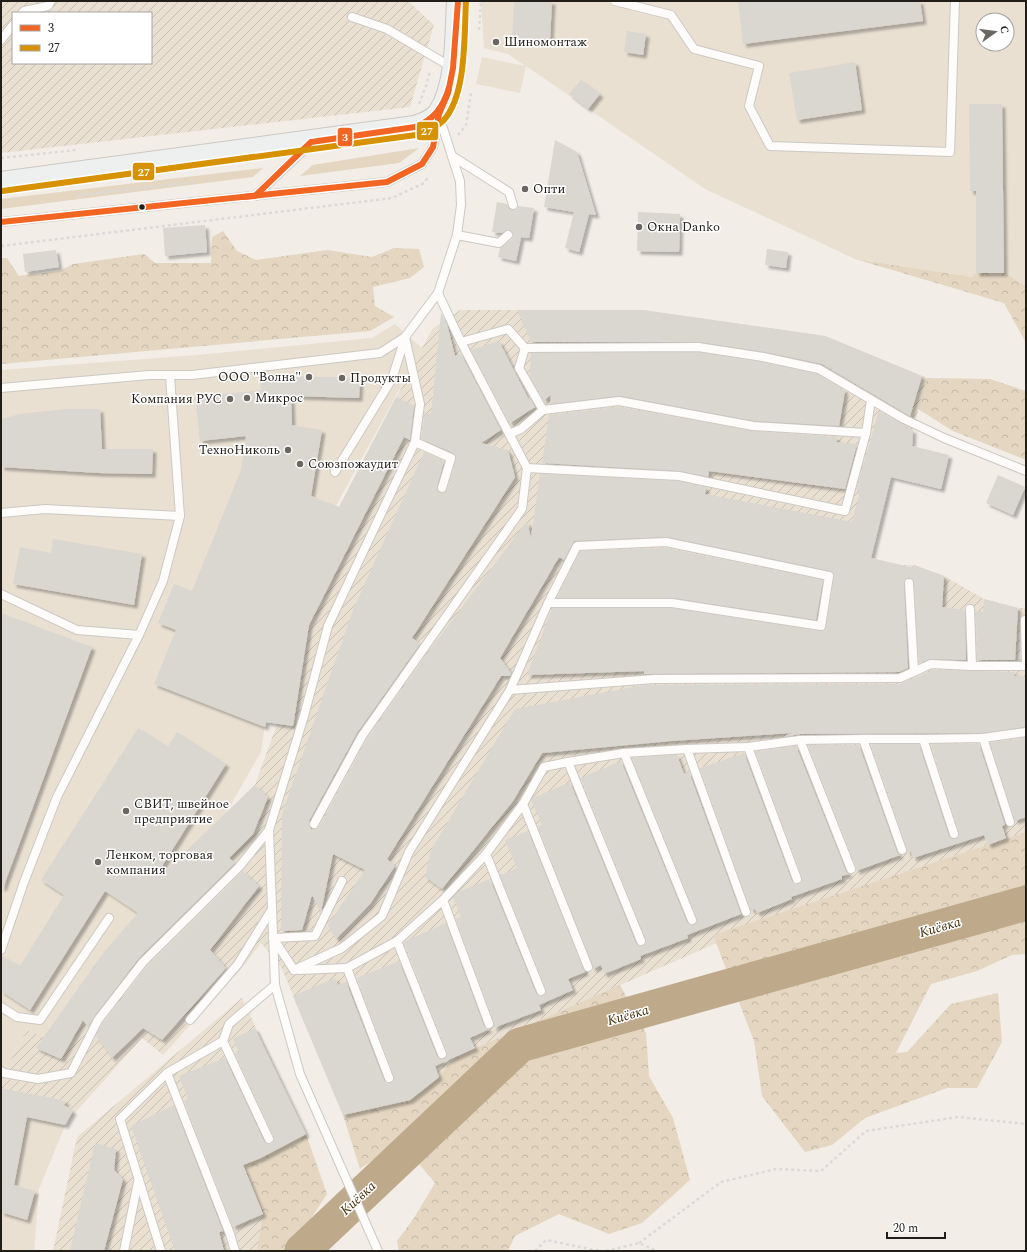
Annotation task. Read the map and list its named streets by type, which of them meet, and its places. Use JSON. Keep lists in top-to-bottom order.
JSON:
{
  "water": ["Киёвка"],
  "places": [
    "Шиномонтаж",
    "Опти",
    "Окна Danko",
    "ООО \"Волна\"",
    "Продукты",
    "Микрос",
    "Компания РУС",
    "ТехноНиколь",
    "Союзпожаудит",
    "СВИТ, швейное предприятие",
    "Ленком, торговая компания"
  ],
  "lines": ["transit line 3", "transit line 27"],
  "legend": ["3", "27"],
  "scale_bar": "20 m",
  "north": "right"
}
